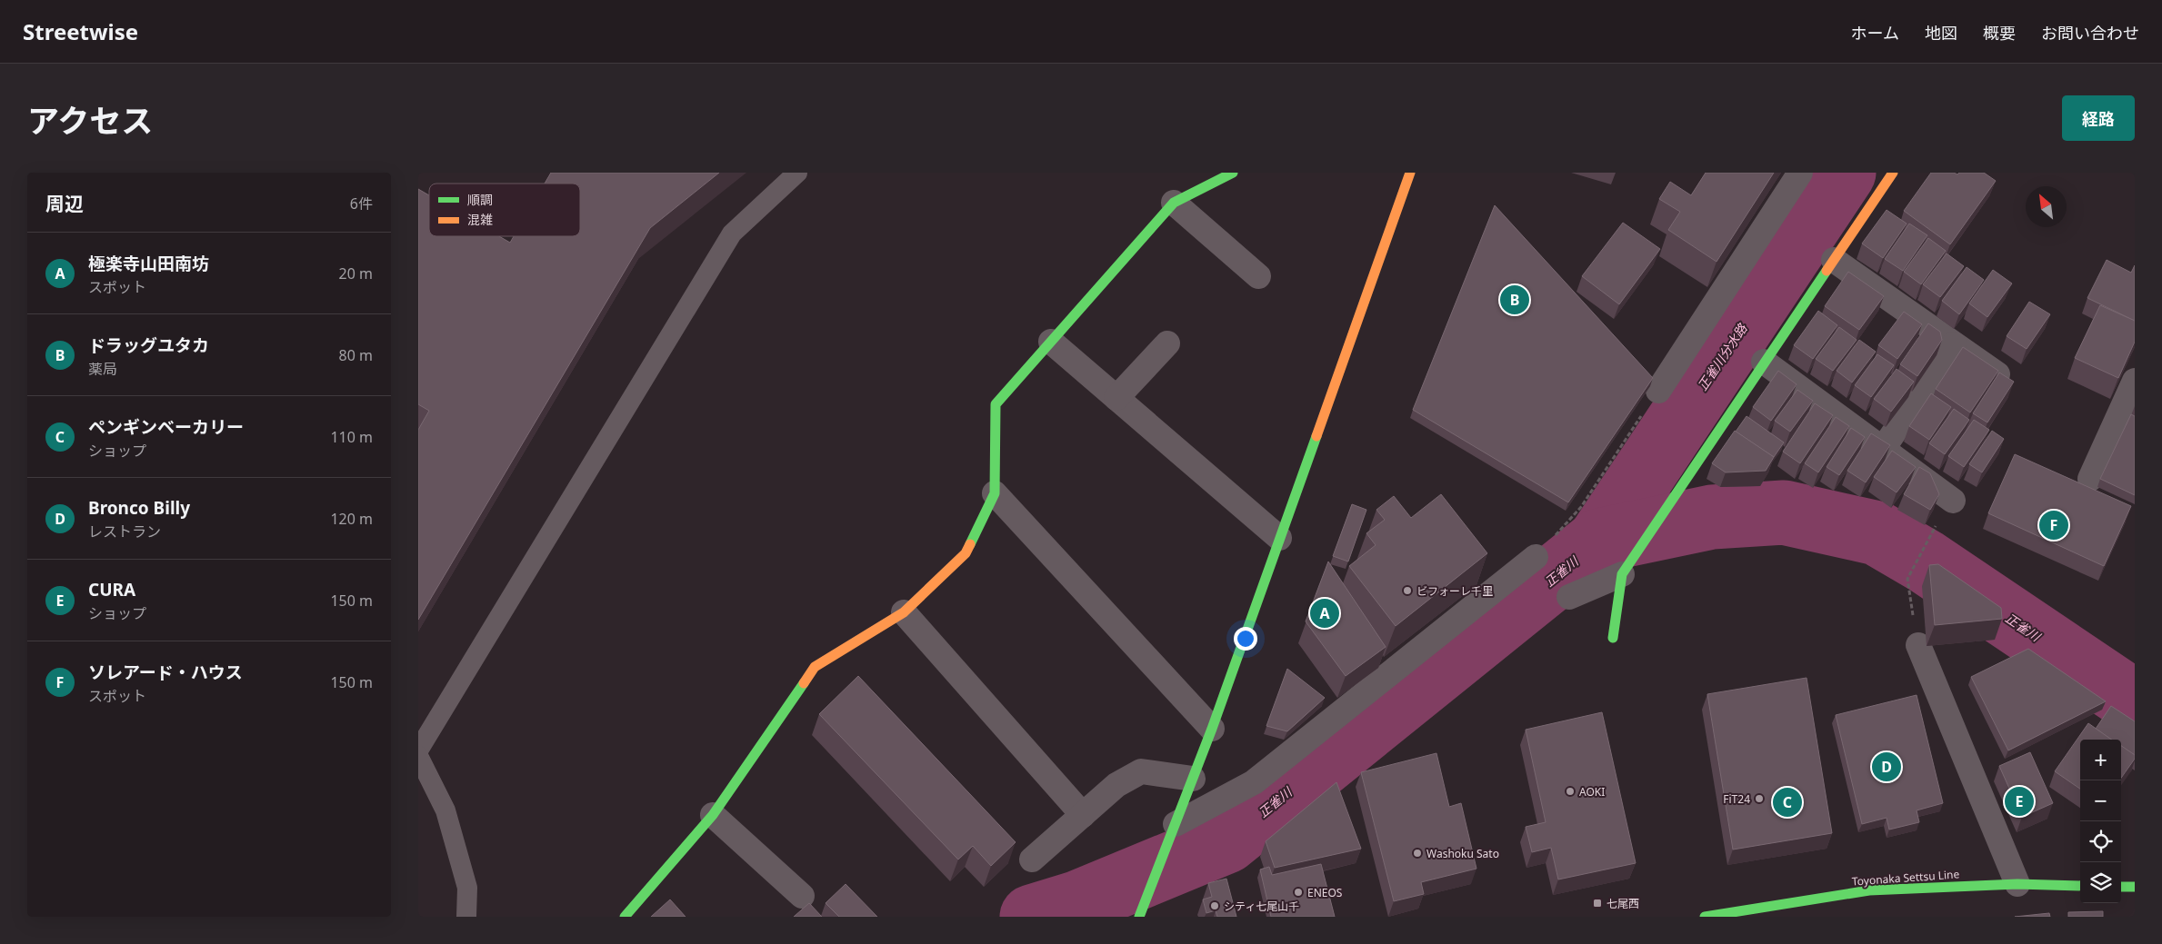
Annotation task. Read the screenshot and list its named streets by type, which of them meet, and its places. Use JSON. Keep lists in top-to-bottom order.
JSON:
{
  "streets": {
    "street": ["Toyonaka Settsu Line"]
  },
  "water": ["正雀川分水路", "正雀川"],
  "places": {
    "other": [
      "ビフォーレ千里",
      "AOKI",
      "FiT24",
      "Washoku Sato",
      "ENEOS",
      "シティ七尾山千"
    ],
    "transit": ["七尾西"]
  },
  "legend": ["順調", "混雑"],
  "north": "top left",
  "page": {
    "header": "Streetwise",
    "nav": [
      "ホーム",
      "地図",
      "概要",
      "お問い合わせ"
    ],
    "title": "アクセス",
    "buttons": "経路",
    "heading": ["周辺", "6件"],
    "list": [
      {
        "mark": "A",
        "name": "極楽寺山田南坊",
        "note": "スポット",
        "value": "20 m"
      },
      {
        "mark": "B",
        "name": "ドラッグユタカ",
        "note": "薬局",
        "value": "80 m"
      },
      {
        "mark": "C",
        "name": "ペンギンベーカリー",
        "note": "ショップ",
        "value": "110 m"
      },
      {
        "mark": "D",
        "name": "Bronco Billy",
        "note": "レストラン",
        "value": "120 m"
      },
      {
        "mark": "E",
        "name": "CURA",
        "note": "ショップ",
        "value": "150 m"
      },
      {
        "mark": "F",
        "name": "ソレアード・ハウス",
        "note": "スポット",
        "value": "150 m"
      }
    ],
    "pins": [
      "B",
      "F",
      "A",
      "D",
      "E",
      "C"
    ],
    "map_buttons": ["+", "−"]
  }
}
